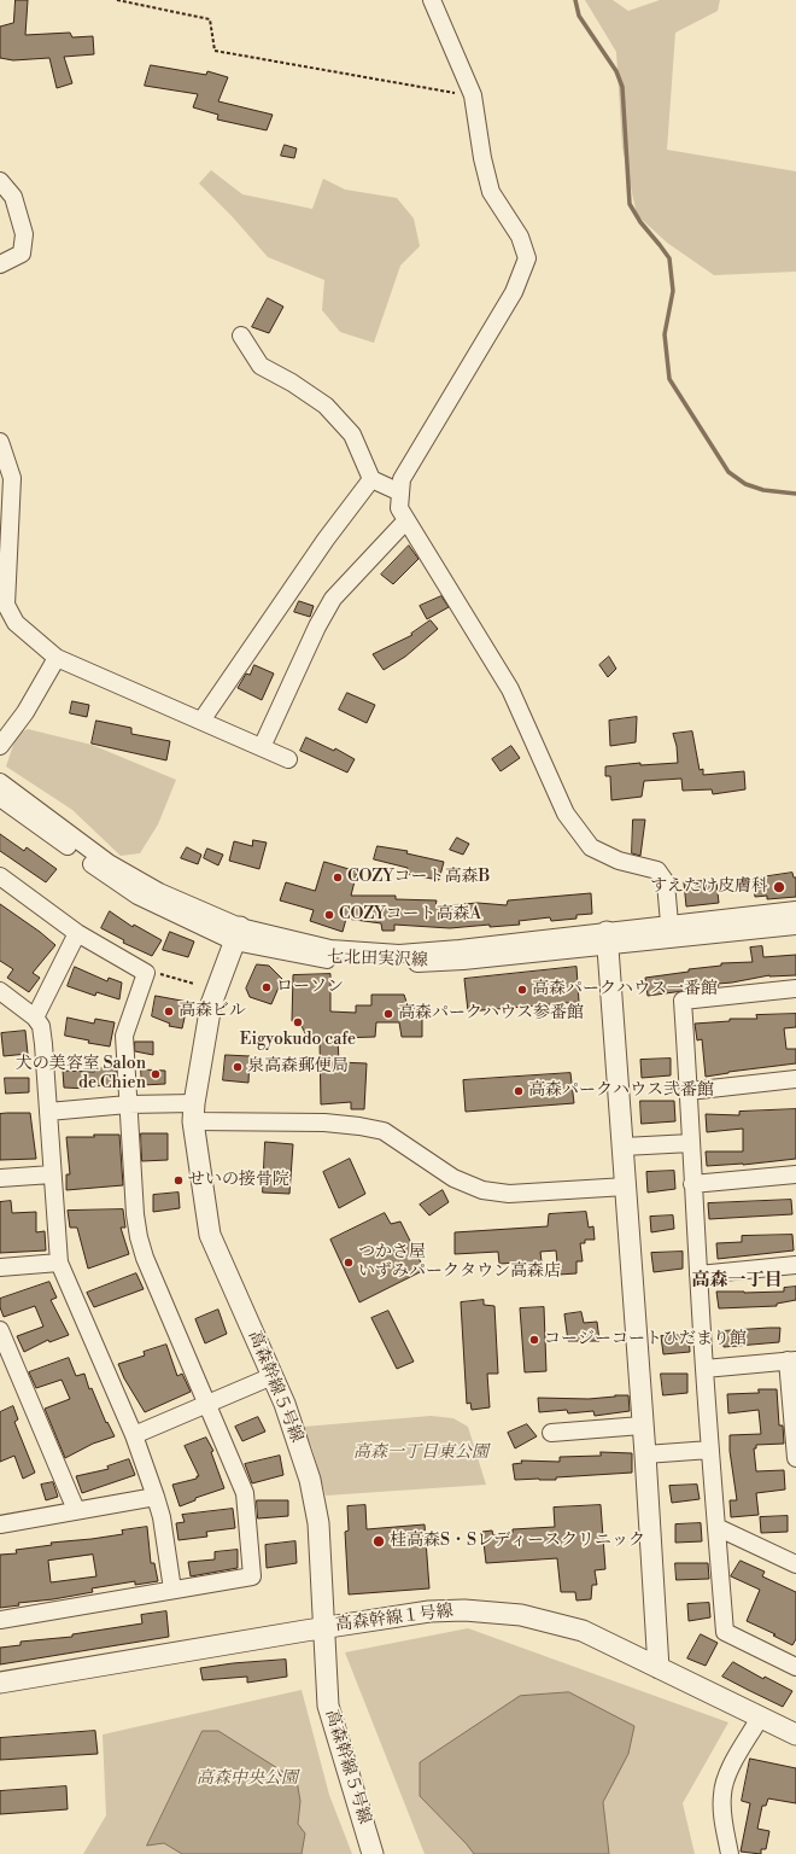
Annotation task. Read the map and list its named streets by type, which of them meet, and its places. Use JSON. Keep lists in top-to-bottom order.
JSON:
{
  "streets": {
    "street": ["七北田実沢線", "高森幹線５号線", "高森幹線１号線"]
  },
  "crossings": [
    ["七北田実沢線", "高森幹線５号線"],
    ["高森幹線５号線", "高森幹線１号線"]
  ],
  "districts": ["高森一丁目"],
  "parks": ["高森一丁目東公園", "高森中央公園"],
  "places": [
    "COZYコート高森B",
    "すえたけ皮膚科",
    "COZYコート高森A",
    "ローソン",
    "高森パークハウス一番館",
    "高森ビル",
    "高森パークハウス参番館",
    "Eigyokudo cafe",
    "泉高森郵便局",
    "犬の美容室 Salon de Chien",
    "高森パークハウス弐番館",
    "せいの接骨院",
    "つかさ屋 いずみパークタウン高森店",
    "コージーコートひだまり館",
    "桂高森S・Sレディースクリニック"
  ]
}
